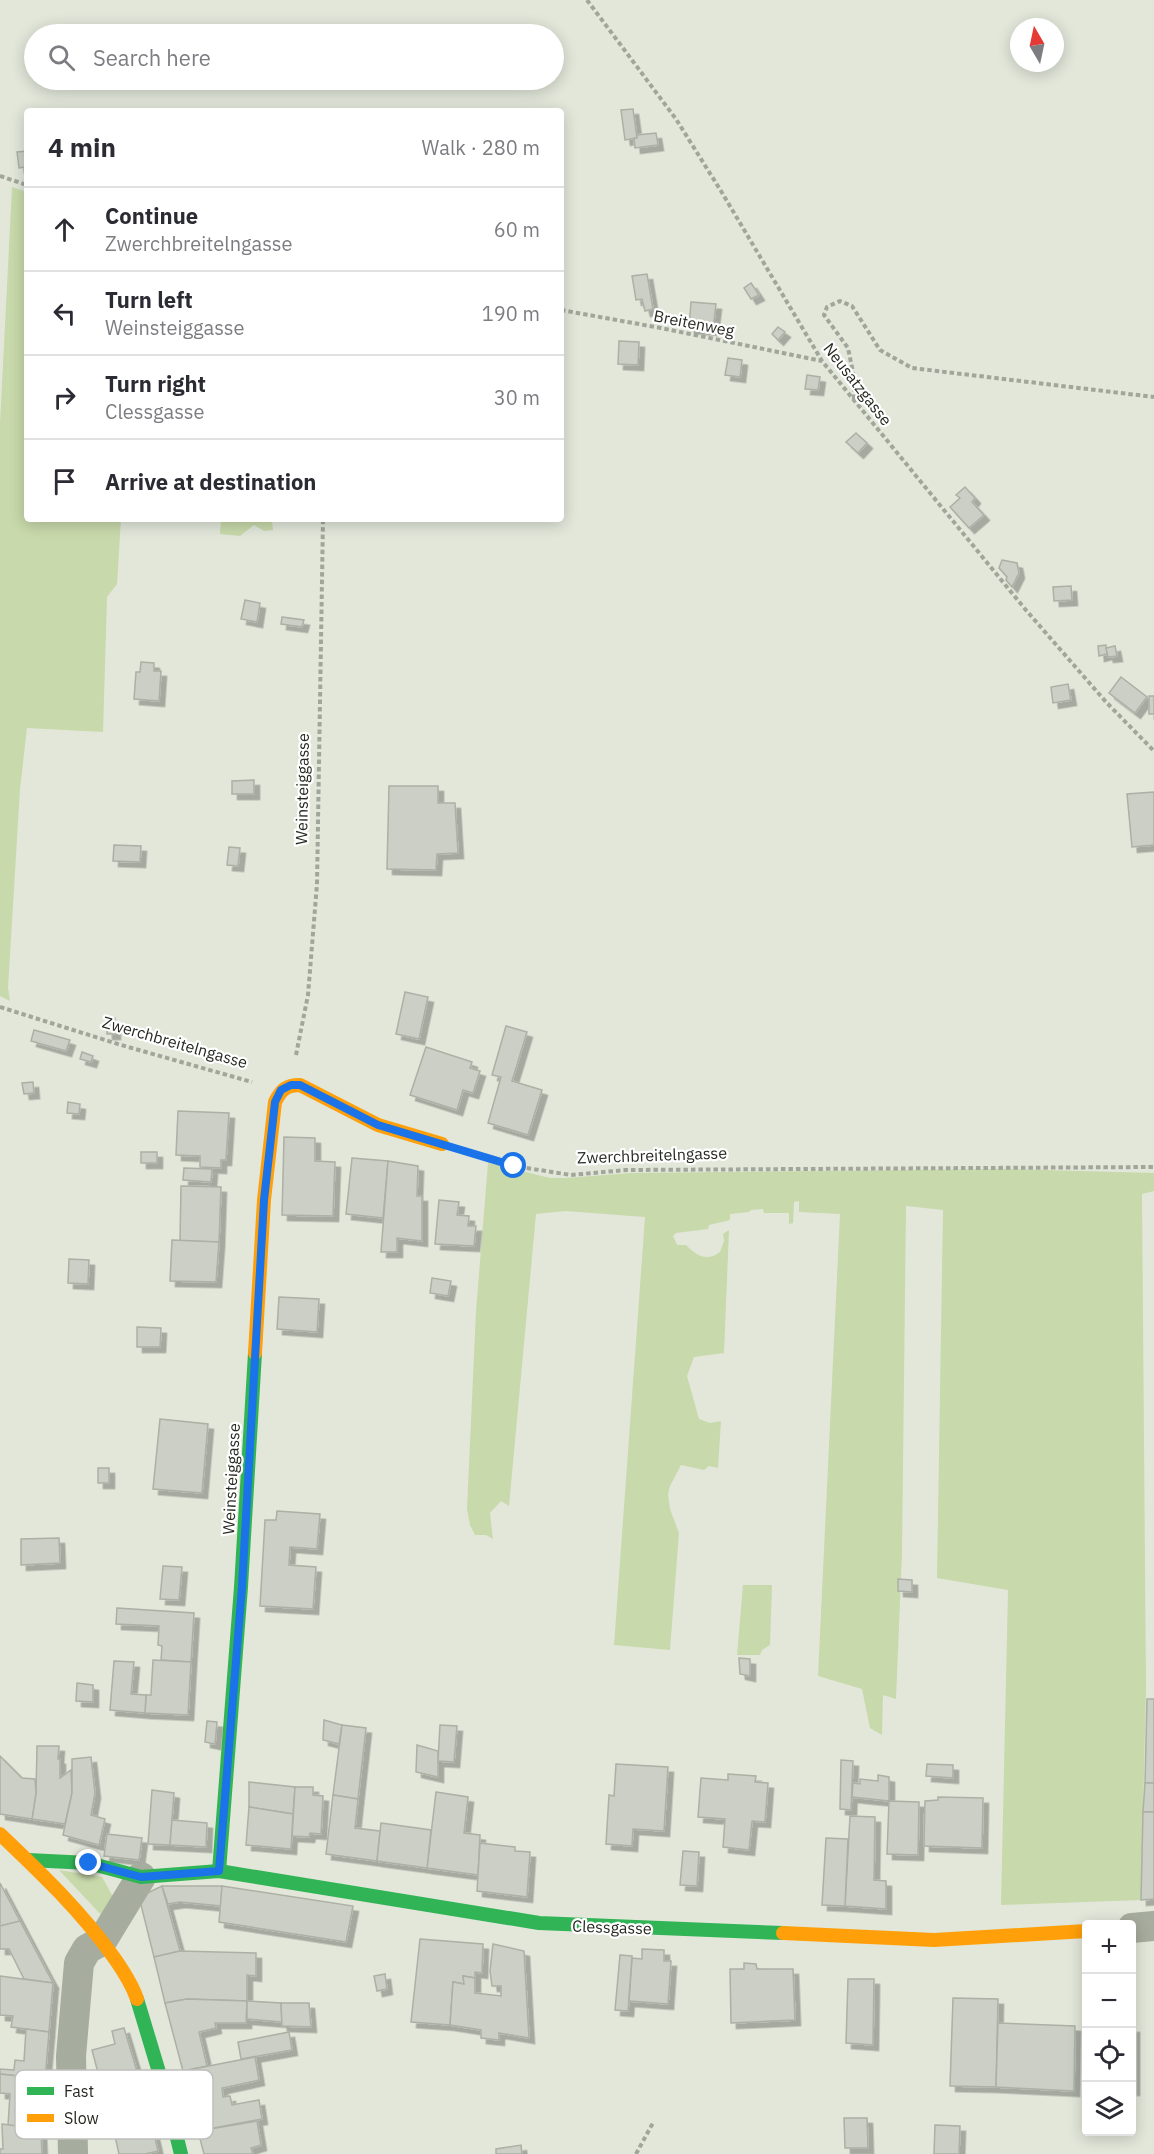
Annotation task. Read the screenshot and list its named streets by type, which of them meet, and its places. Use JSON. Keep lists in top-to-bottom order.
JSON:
{
  "streets": {
    "street": ["Weinsteiggasse", "Clessgasse"],
    "path": ["Breitenweg", "Neusatzgasse", "Zwerchbreitelngasse"]
  },
  "crossings": [
    ["Breitenweg", "Neusatzgasse"],
    ["Weinsteiggasse", "Zwerchbreitelngasse"],
    ["Weinsteiggasse", "Clessgasse"]
  ],
  "legend": ["Fast", "Slow"],
  "north": "top",
  "page": {
    "search": "Search here",
    "heading": ["4 min", "Walk · 280 m"],
    "list": [
      ["Continue", "Zwerchbreitelngasse", "60 m"],
      ["Turn left", "Weinsteiggasse", "190 m"],
      ["Turn right", "Clessgasse", "30 m"],
      "Arrive at destination"
    ],
    "map_buttons": ["+", "−"]
  }
}
